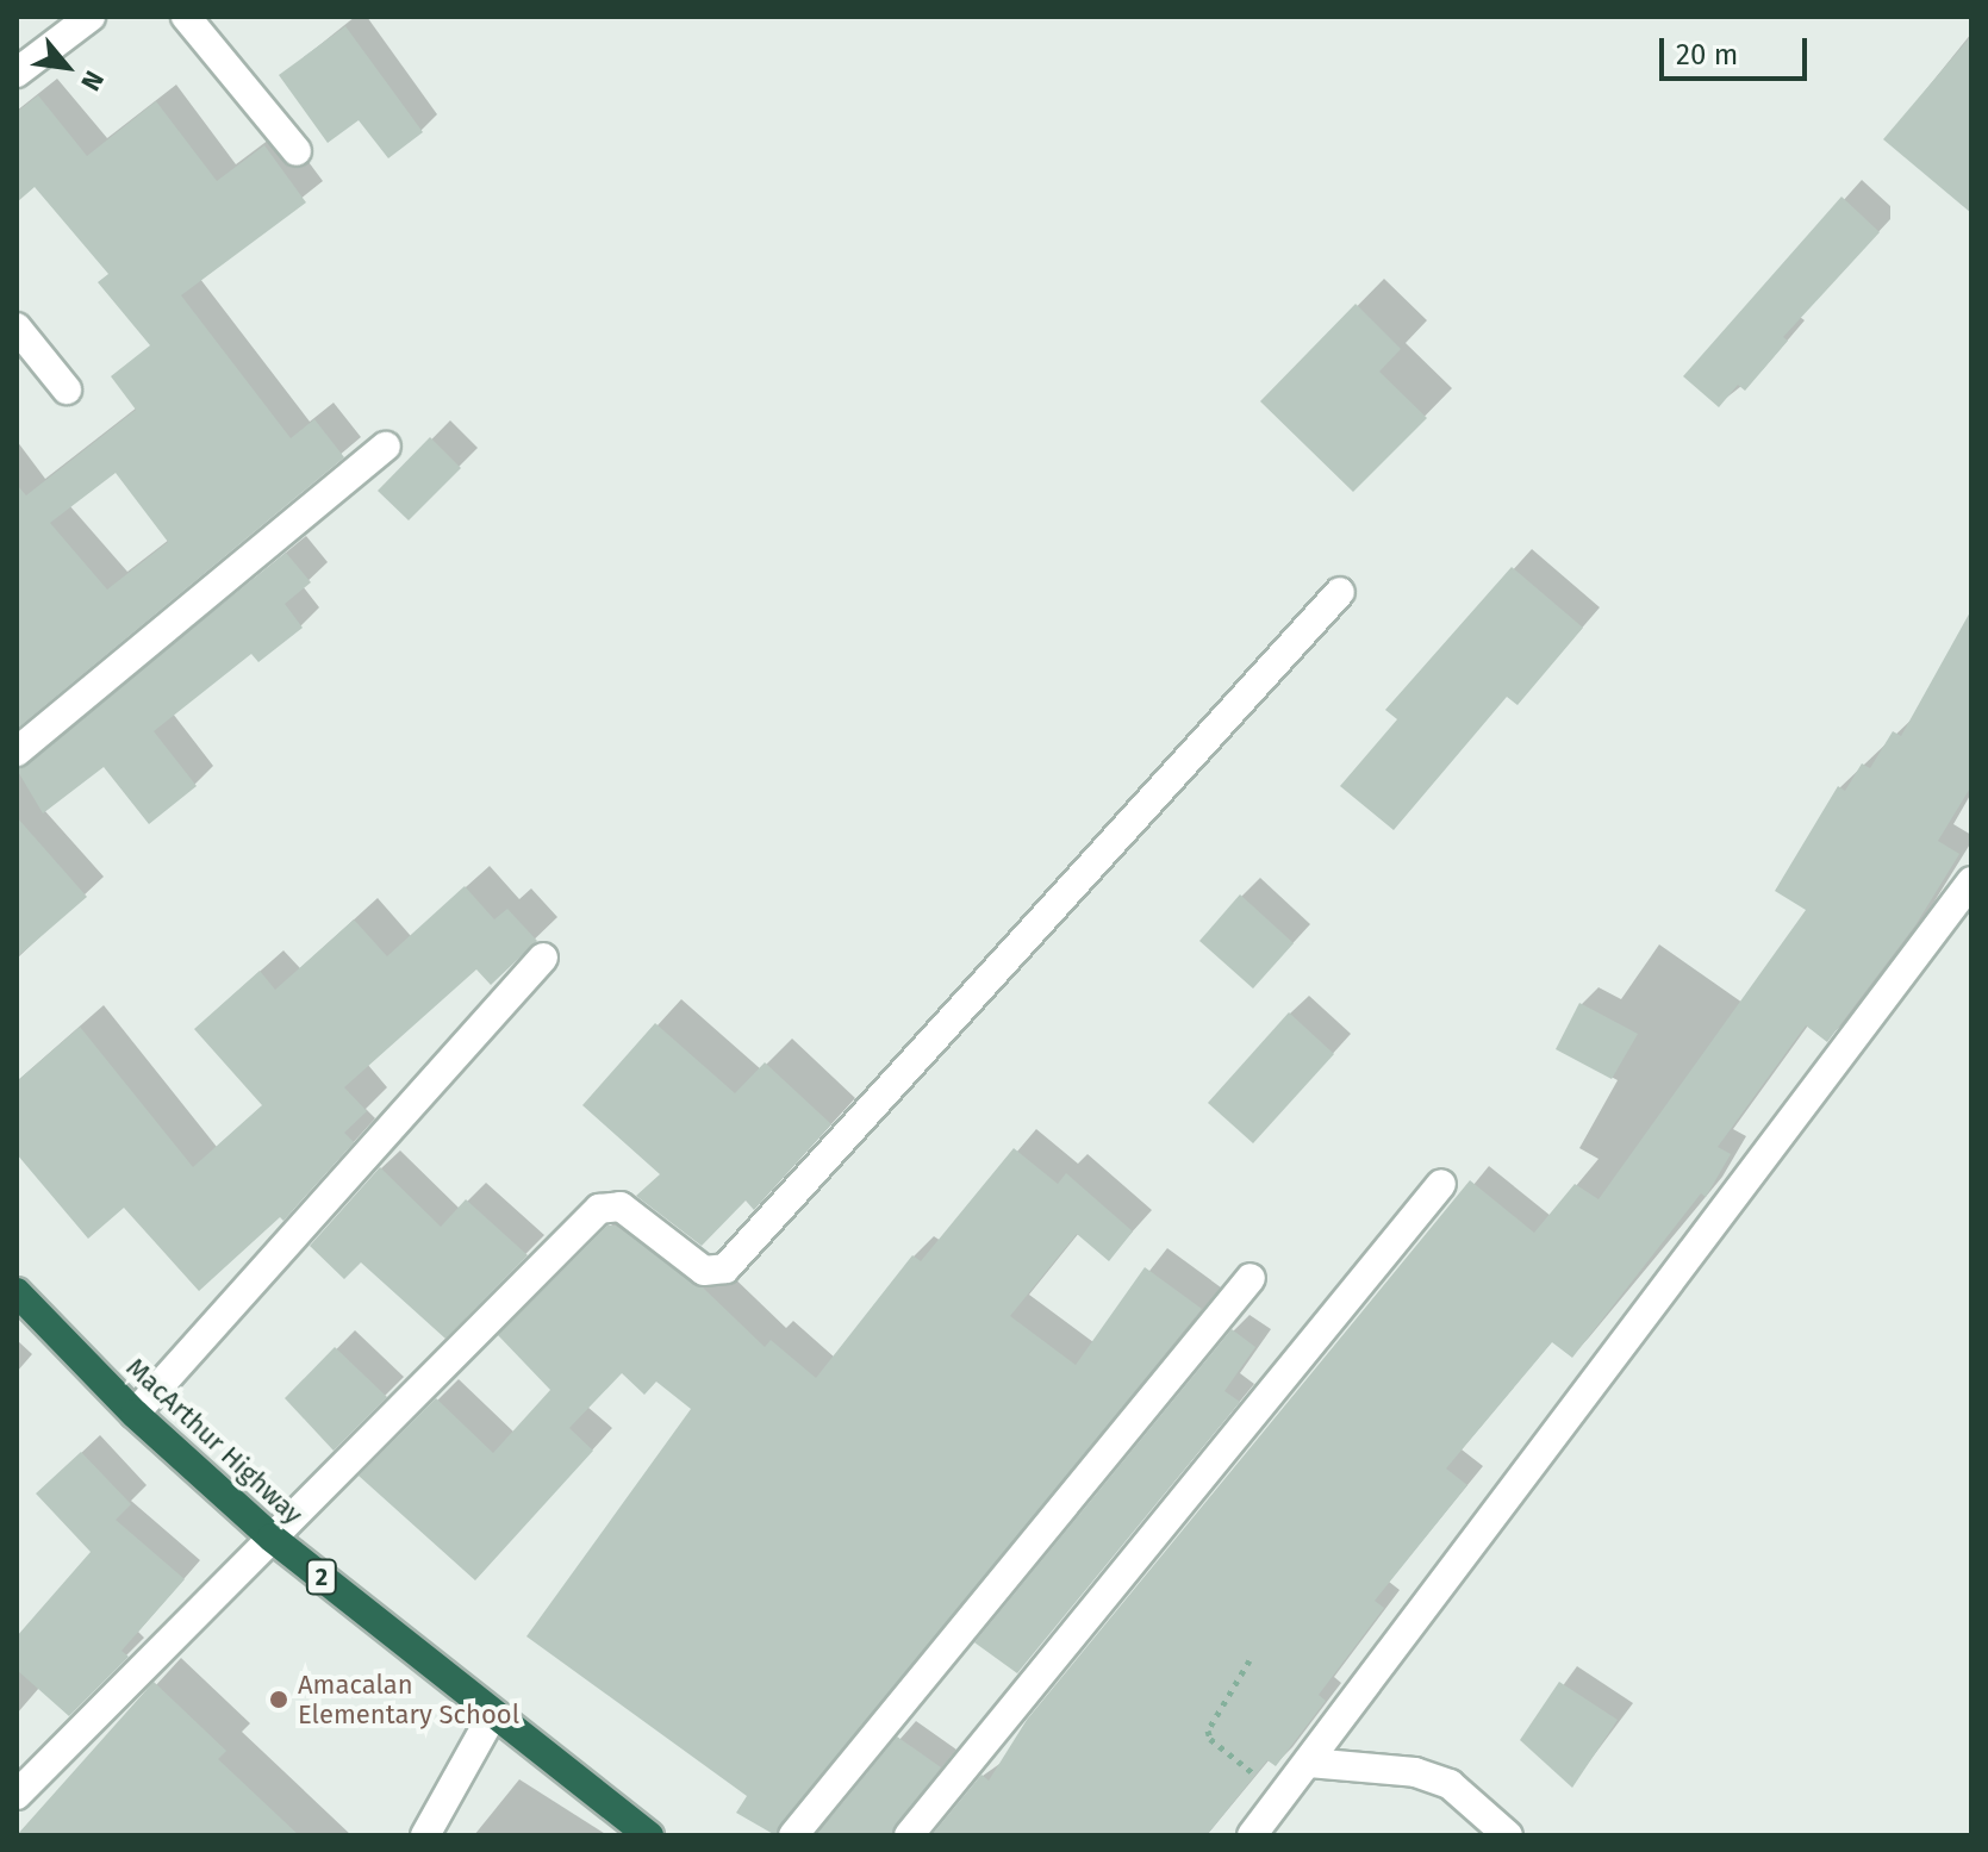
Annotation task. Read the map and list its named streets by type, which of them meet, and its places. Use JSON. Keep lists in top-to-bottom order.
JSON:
{
  "streets": {
    "highway": ["MacArthur Highway", "2"]
  },
  "places": ["Amacalan Elementary School"],
  "scale_bar": "20 m",
  "north": "bottom right"
}
